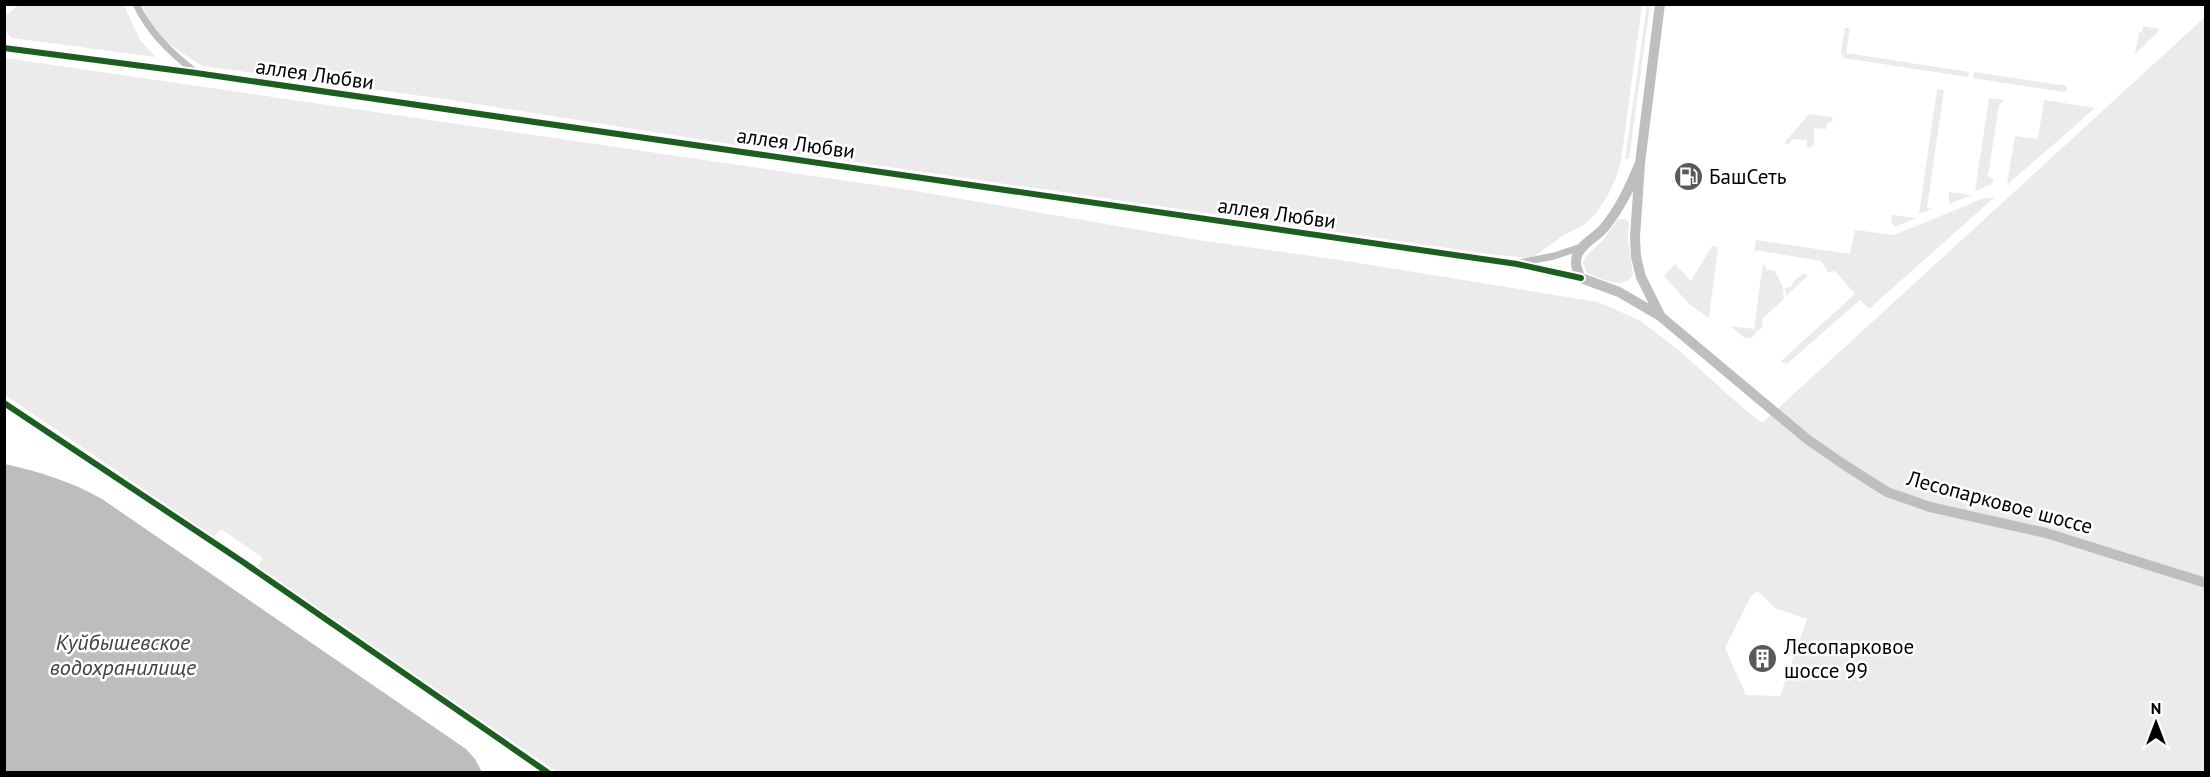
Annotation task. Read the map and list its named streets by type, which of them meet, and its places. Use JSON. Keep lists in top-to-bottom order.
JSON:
{
  "streets": {
    "main road": ["Лесопарковое шоссе"],
    "street": ["аллея Любви"]
  },
  "crossings": [
    ["аллея Любви", "Лесопарковое шоссе"]
  ],
  "water": ["Куйбышевское водохранилище"],
  "places": {
    "fuel station": ["БашСеть"],
    "building": ["Лесопарковое шоссе 99"]
  },
  "north": "top"
}
